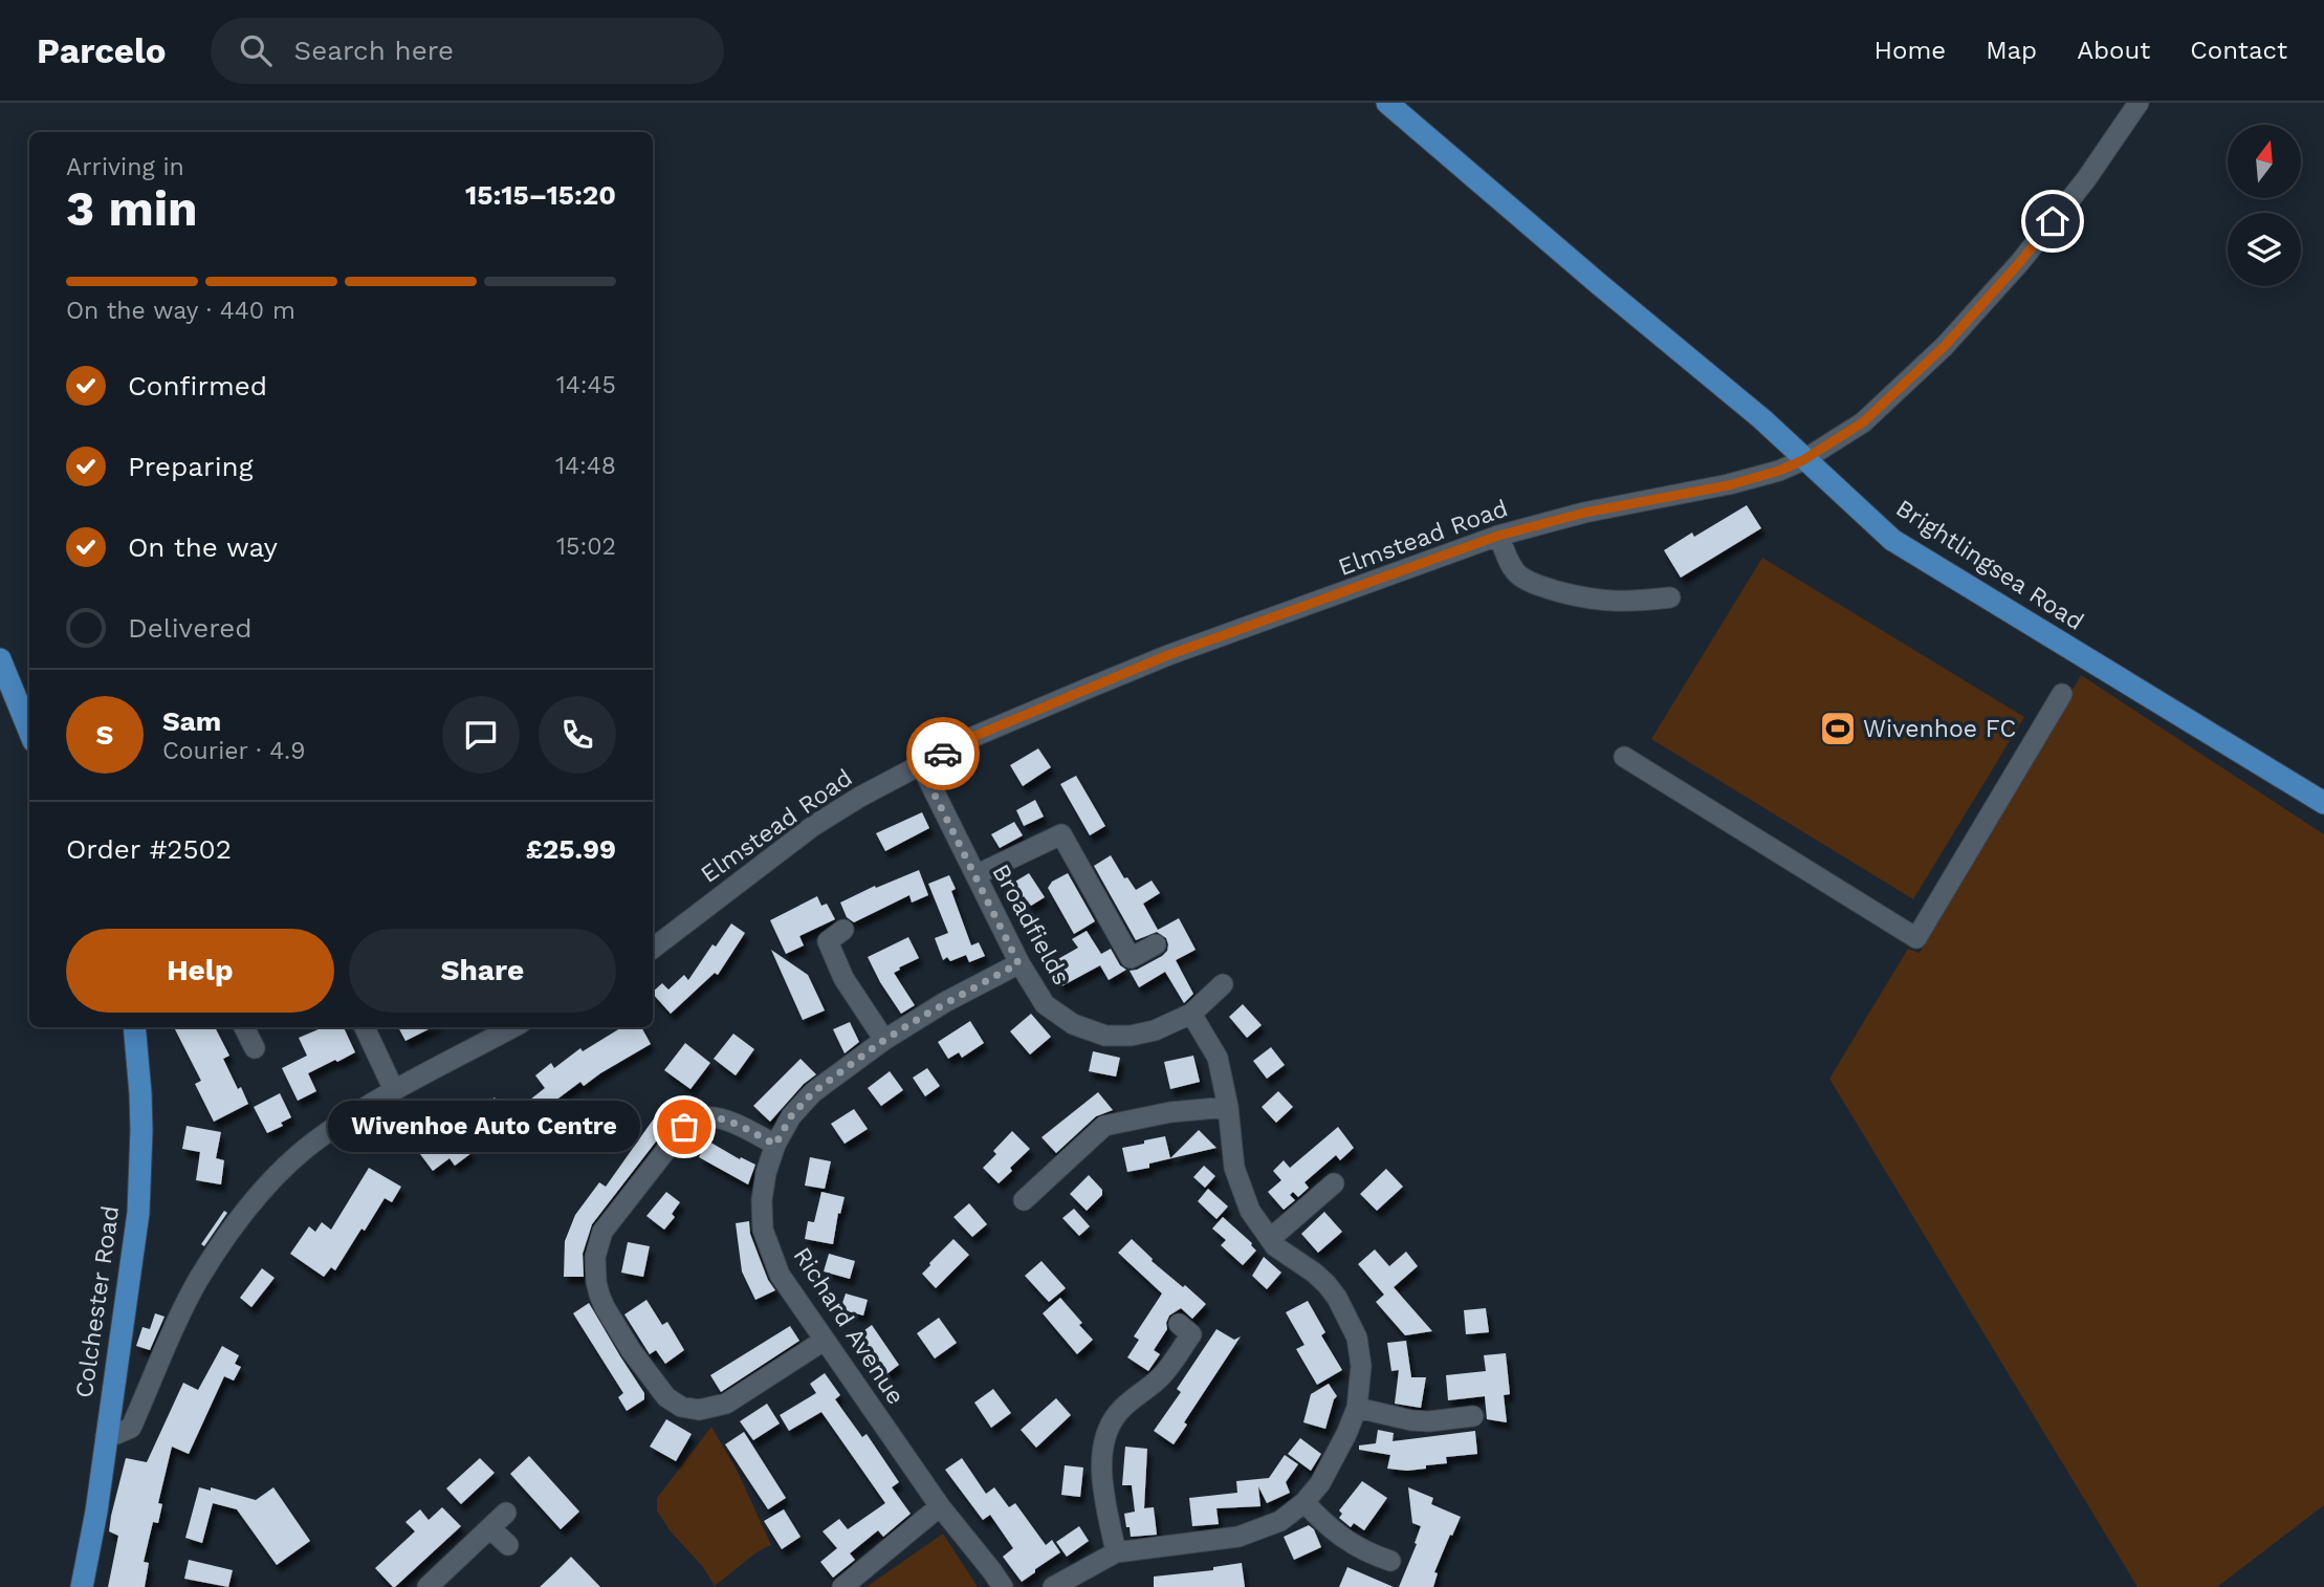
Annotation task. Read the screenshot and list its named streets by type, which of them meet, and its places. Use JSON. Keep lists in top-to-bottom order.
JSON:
{
  "streets": {
    "main road": ["Brightlingsea Road", "Colchester Road"],
    "street": ["Elmstead Road", "Broadfields", "Richard Avenue"]
  },
  "crossings": [
    ["Elmstead Road", "Brightlingsea Road"],
    ["Elmstead Road", "Broadfields"],
    ["Broadfields", "Richard Avenue"]
  ],
  "places": {
    "sports": ["Wivenhoe FC"],
    "other": ["Wivenhoe Auto Centre"]
  },
  "north": "top",
  "page": {
    "header": "Parcelo",
    "search": "Search here",
    "nav": [
      "Home",
      "Map",
      "About",
      "Contact"
    ],
    "heading": ["3 min", "Arriving in", "15:15–15:20"],
    "panel": [
      "Sam",
      "Courier · 4.9",
      "Order #2502",
      "£25.99"
    ],
    "bar": "On the way · 440 m",
    "list": [
      ["Confirmed", "14:45"],
      ["Preparing", "14:48"],
      ["On the way", "15:02"],
      "Delivered"
    ],
    "round": "S",
    "buttons": ["Help", "Share"],
    "bubble": "Wivenhoe Auto Centre"
  }
}
